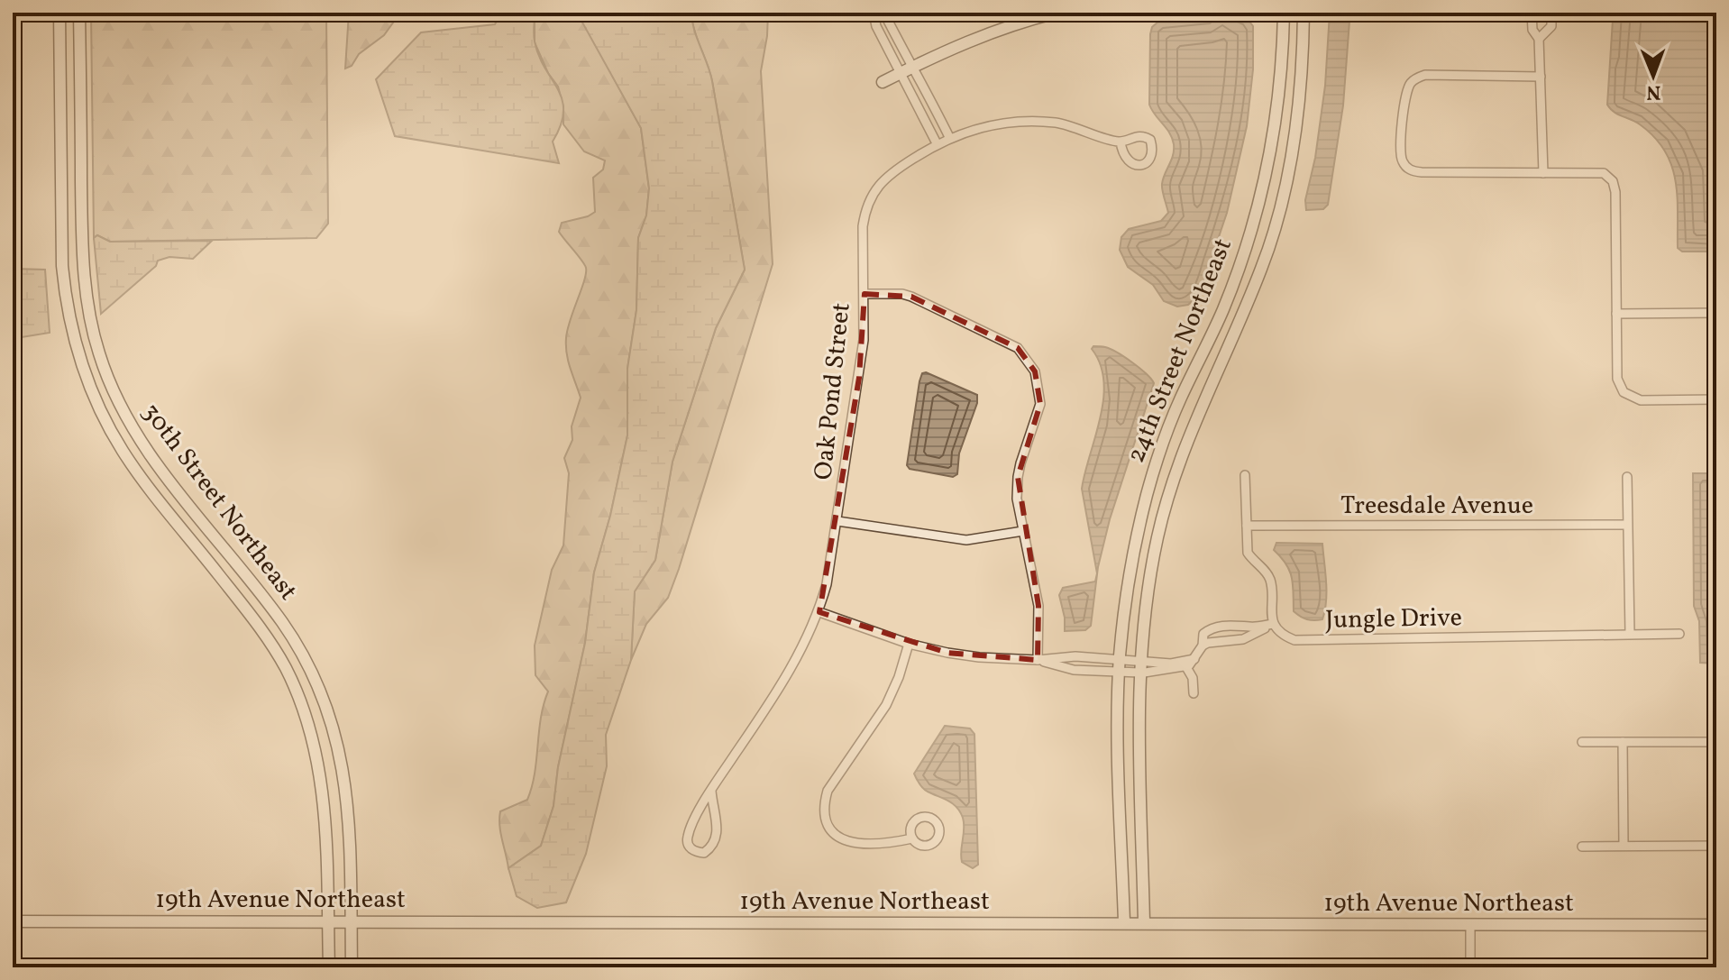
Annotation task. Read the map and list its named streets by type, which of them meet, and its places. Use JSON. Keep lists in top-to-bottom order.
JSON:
{
  "streets": {
    "street": [
      "24th Street Northeast",
      "Oak Pond Street",
      "30th Street Northeast",
      "Treesdale Avenue",
      "Jungle Drive",
      "19th Avenue Northeast"
    ]
  },
  "crossings": [
    ["24th Street Northeast", "19th Avenue Northeast"],
    ["30th Street Northeast", "19th Avenue Northeast"]
  ],
  "north": "bottom"
}
